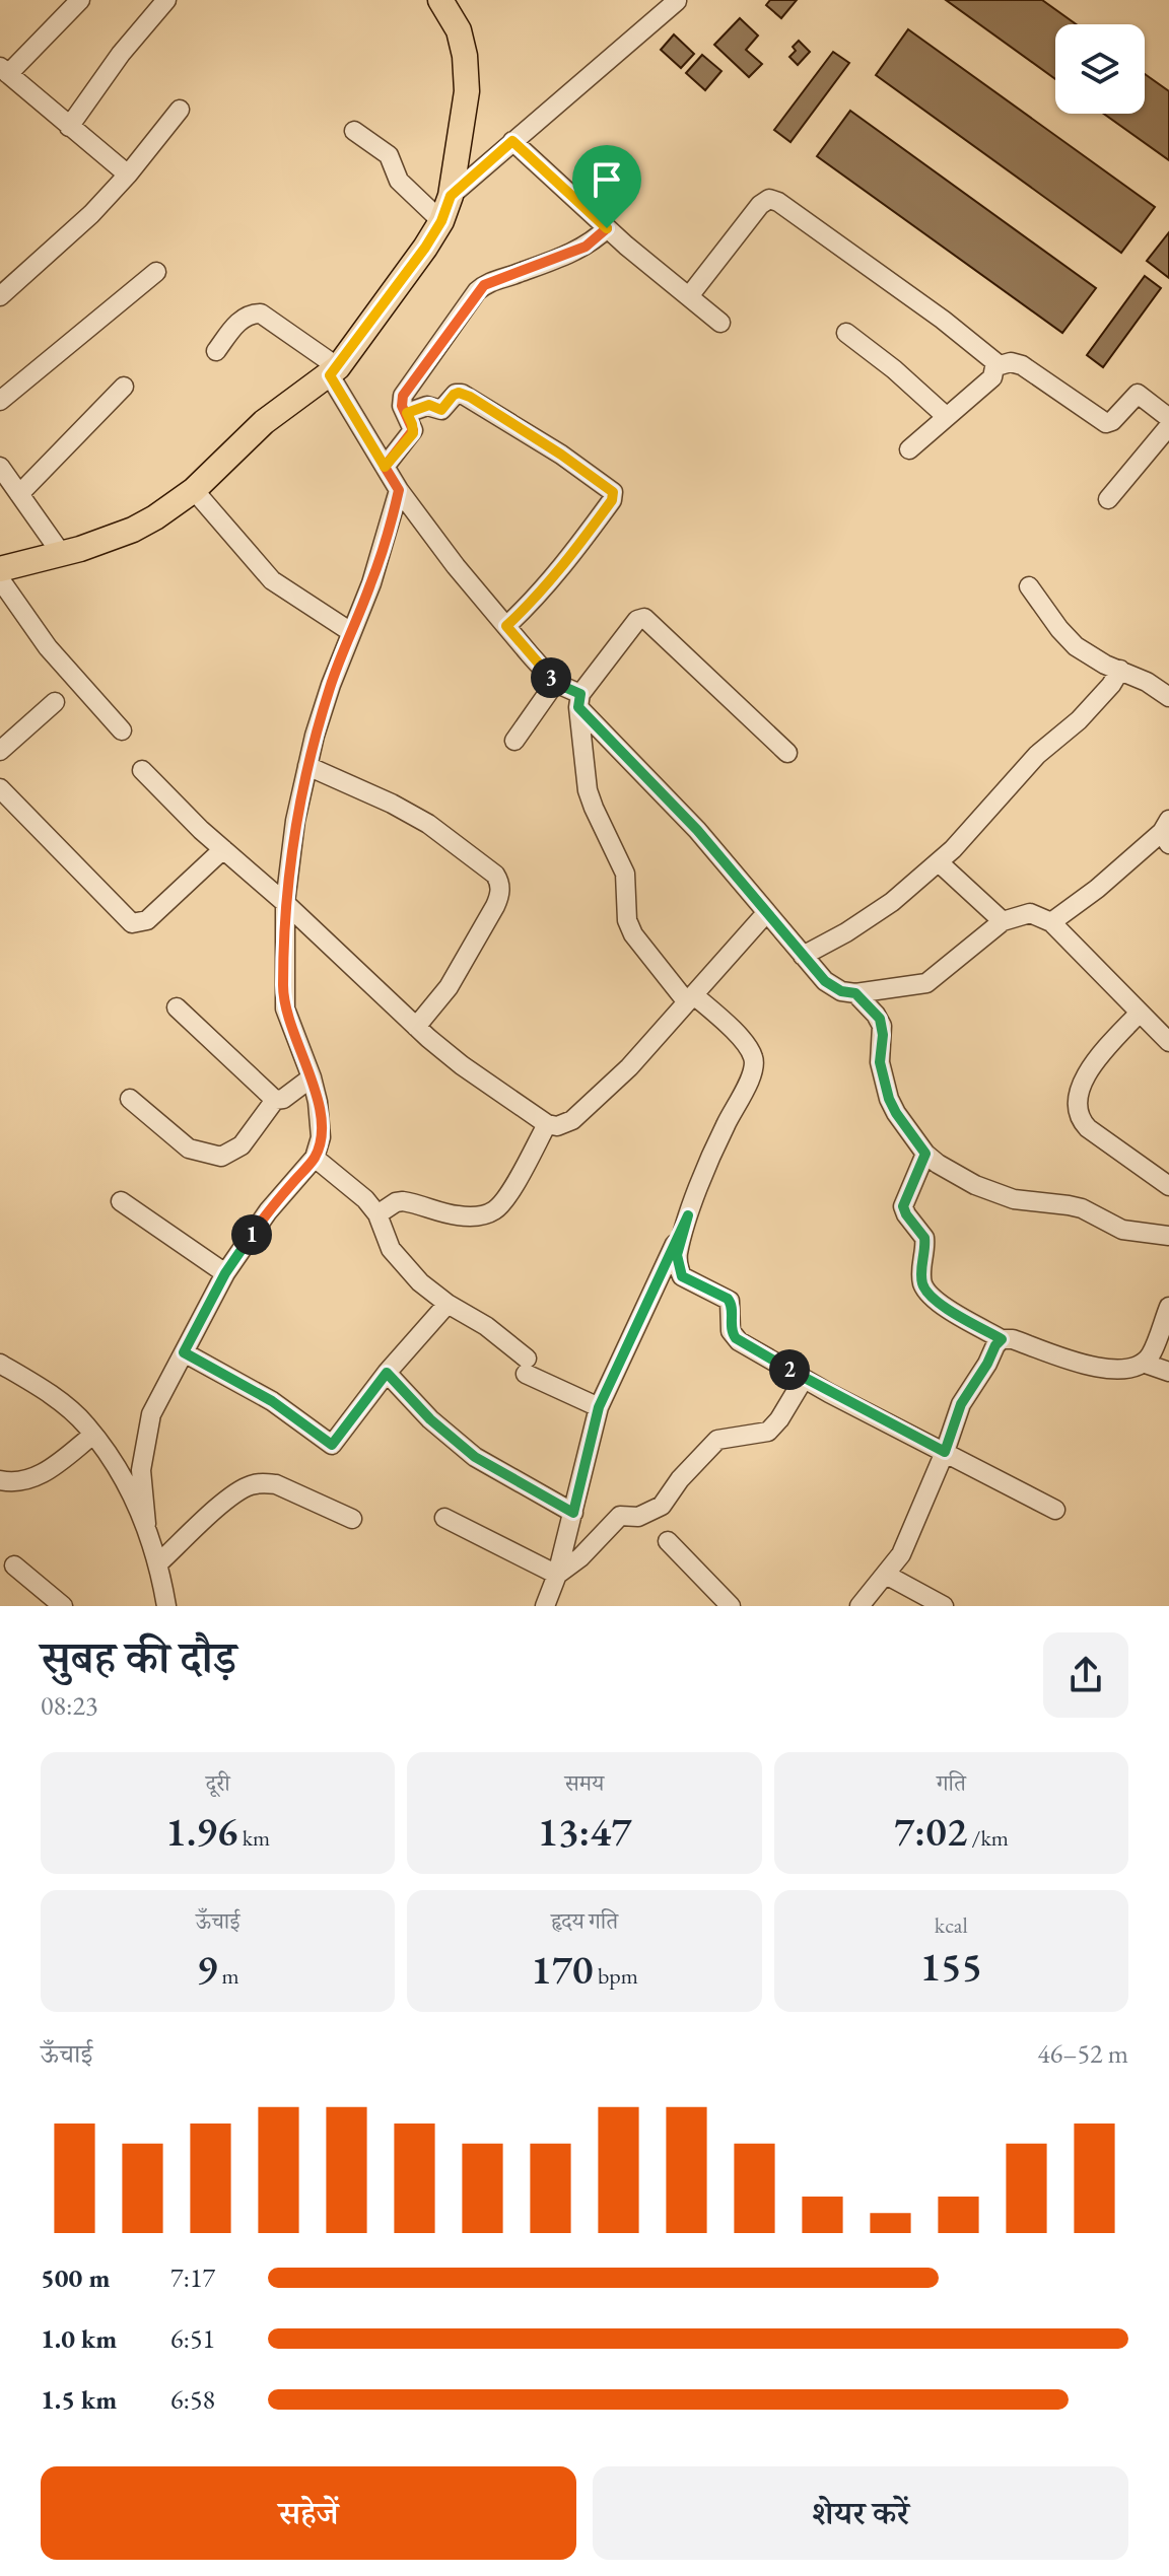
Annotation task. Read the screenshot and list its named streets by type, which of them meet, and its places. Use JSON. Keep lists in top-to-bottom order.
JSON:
{
  "page": {
    "pins": ["3", "1", "2"],
    "heading": ["सुबह की दौड़", "08:23"],
    "stats": [
      ["दूरी", "1.96 km"],
      ["समय", "13:47"],
      ["गति", "7:02 /km"],
      ["ऊँचाई", "9 m"],
      ["हृदय गति", "170 bpm"],
      ["kcal", "155"]
    ],
    "chart": ["ऊँचाई", "46–52 m"],
    "list": [
      {
        "name": "500 m",
        "note": "7:17"
      },
      {
        "name": "1.0 km",
        "note": "6:51"
      },
      {
        "name": "1.5 km",
        "note": "6:58"
      }
    ],
    "buttons": ["सहेजें", "शेयर करें"]
  }
}
